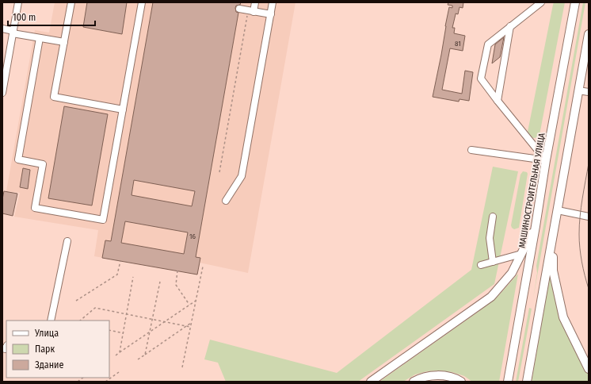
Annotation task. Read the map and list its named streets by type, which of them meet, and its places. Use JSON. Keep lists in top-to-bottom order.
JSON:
{
  "streets": {
    "main road": ["МАШИНОСТРОИТЕЛЬНАЯ УЛИЦА"]
  },
  "house_numbers": ["81", "16"],
  "legend": ["Улица", "Парк", "Здание"],
  "scale_bar": "100 m"
}
